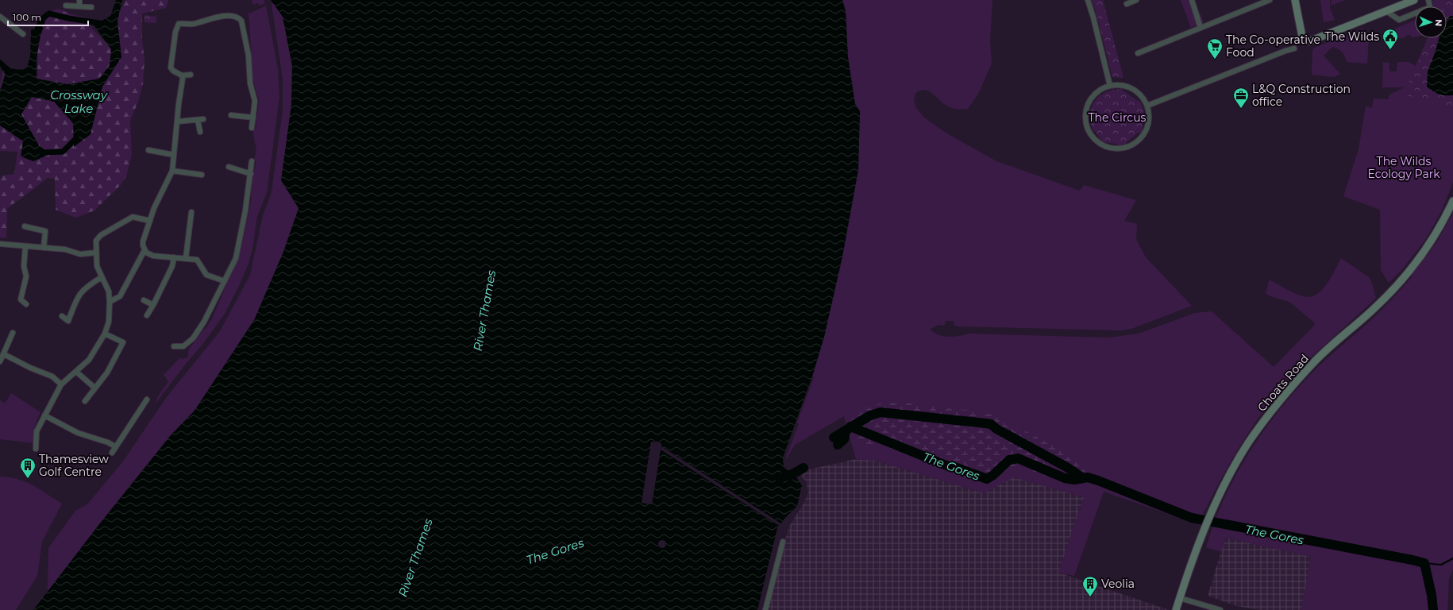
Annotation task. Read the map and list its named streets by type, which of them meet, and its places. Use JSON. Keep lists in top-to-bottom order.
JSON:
{
  "streets": {
    "street": ["Choats Road"]
  },
  "water": ["Crossway Lake", "River Thames", "The Gores"],
  "parks": ["The Circus", "The Wilds Ecology Park"],
  "places": {
    "public building": ["The Wilds"],
    "supermarket": ["The Co-operative Food"],
    "office": ["L&Q Construction office"],
    "building": ["Thamesview Golf Centre", "Veolia"]
  },
  "scale_bar": "100 m",
  "north": "right"
}
